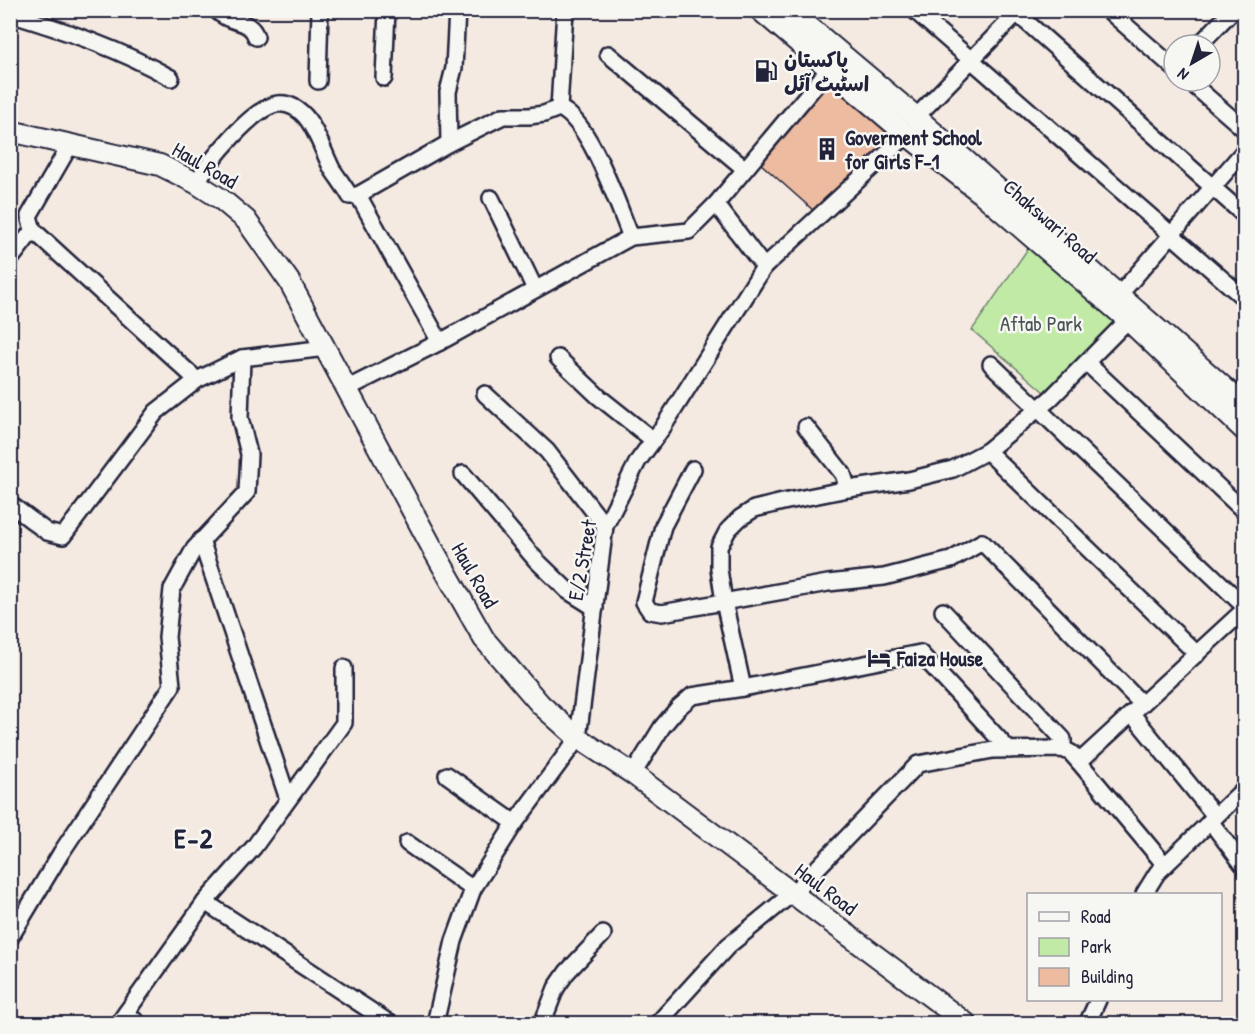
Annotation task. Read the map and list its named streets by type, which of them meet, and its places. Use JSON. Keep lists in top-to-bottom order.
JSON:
{
  "streets": {
    "main road": ["Haul Road", "Chakswari Road"],
    "street": ["E/2 Street"]
  },
  "crossings": [
    ["Haul Road", "E/2 Street"],
    ["Chakswari Road", "E/2 Street"]
  ],
  "districts": ["E-2"],
  "parks": ["Aftab Park"],
  "places": {
    "fuel station": ["پاکستان اسٹیٹ آئل"],
    "building": ["Goverment School for Girls F-1"],
    "hotel": ["Faiza House"]
  },
  "legend": ["Road", "Park", "Building"],
  "north": "bottom left"
}
